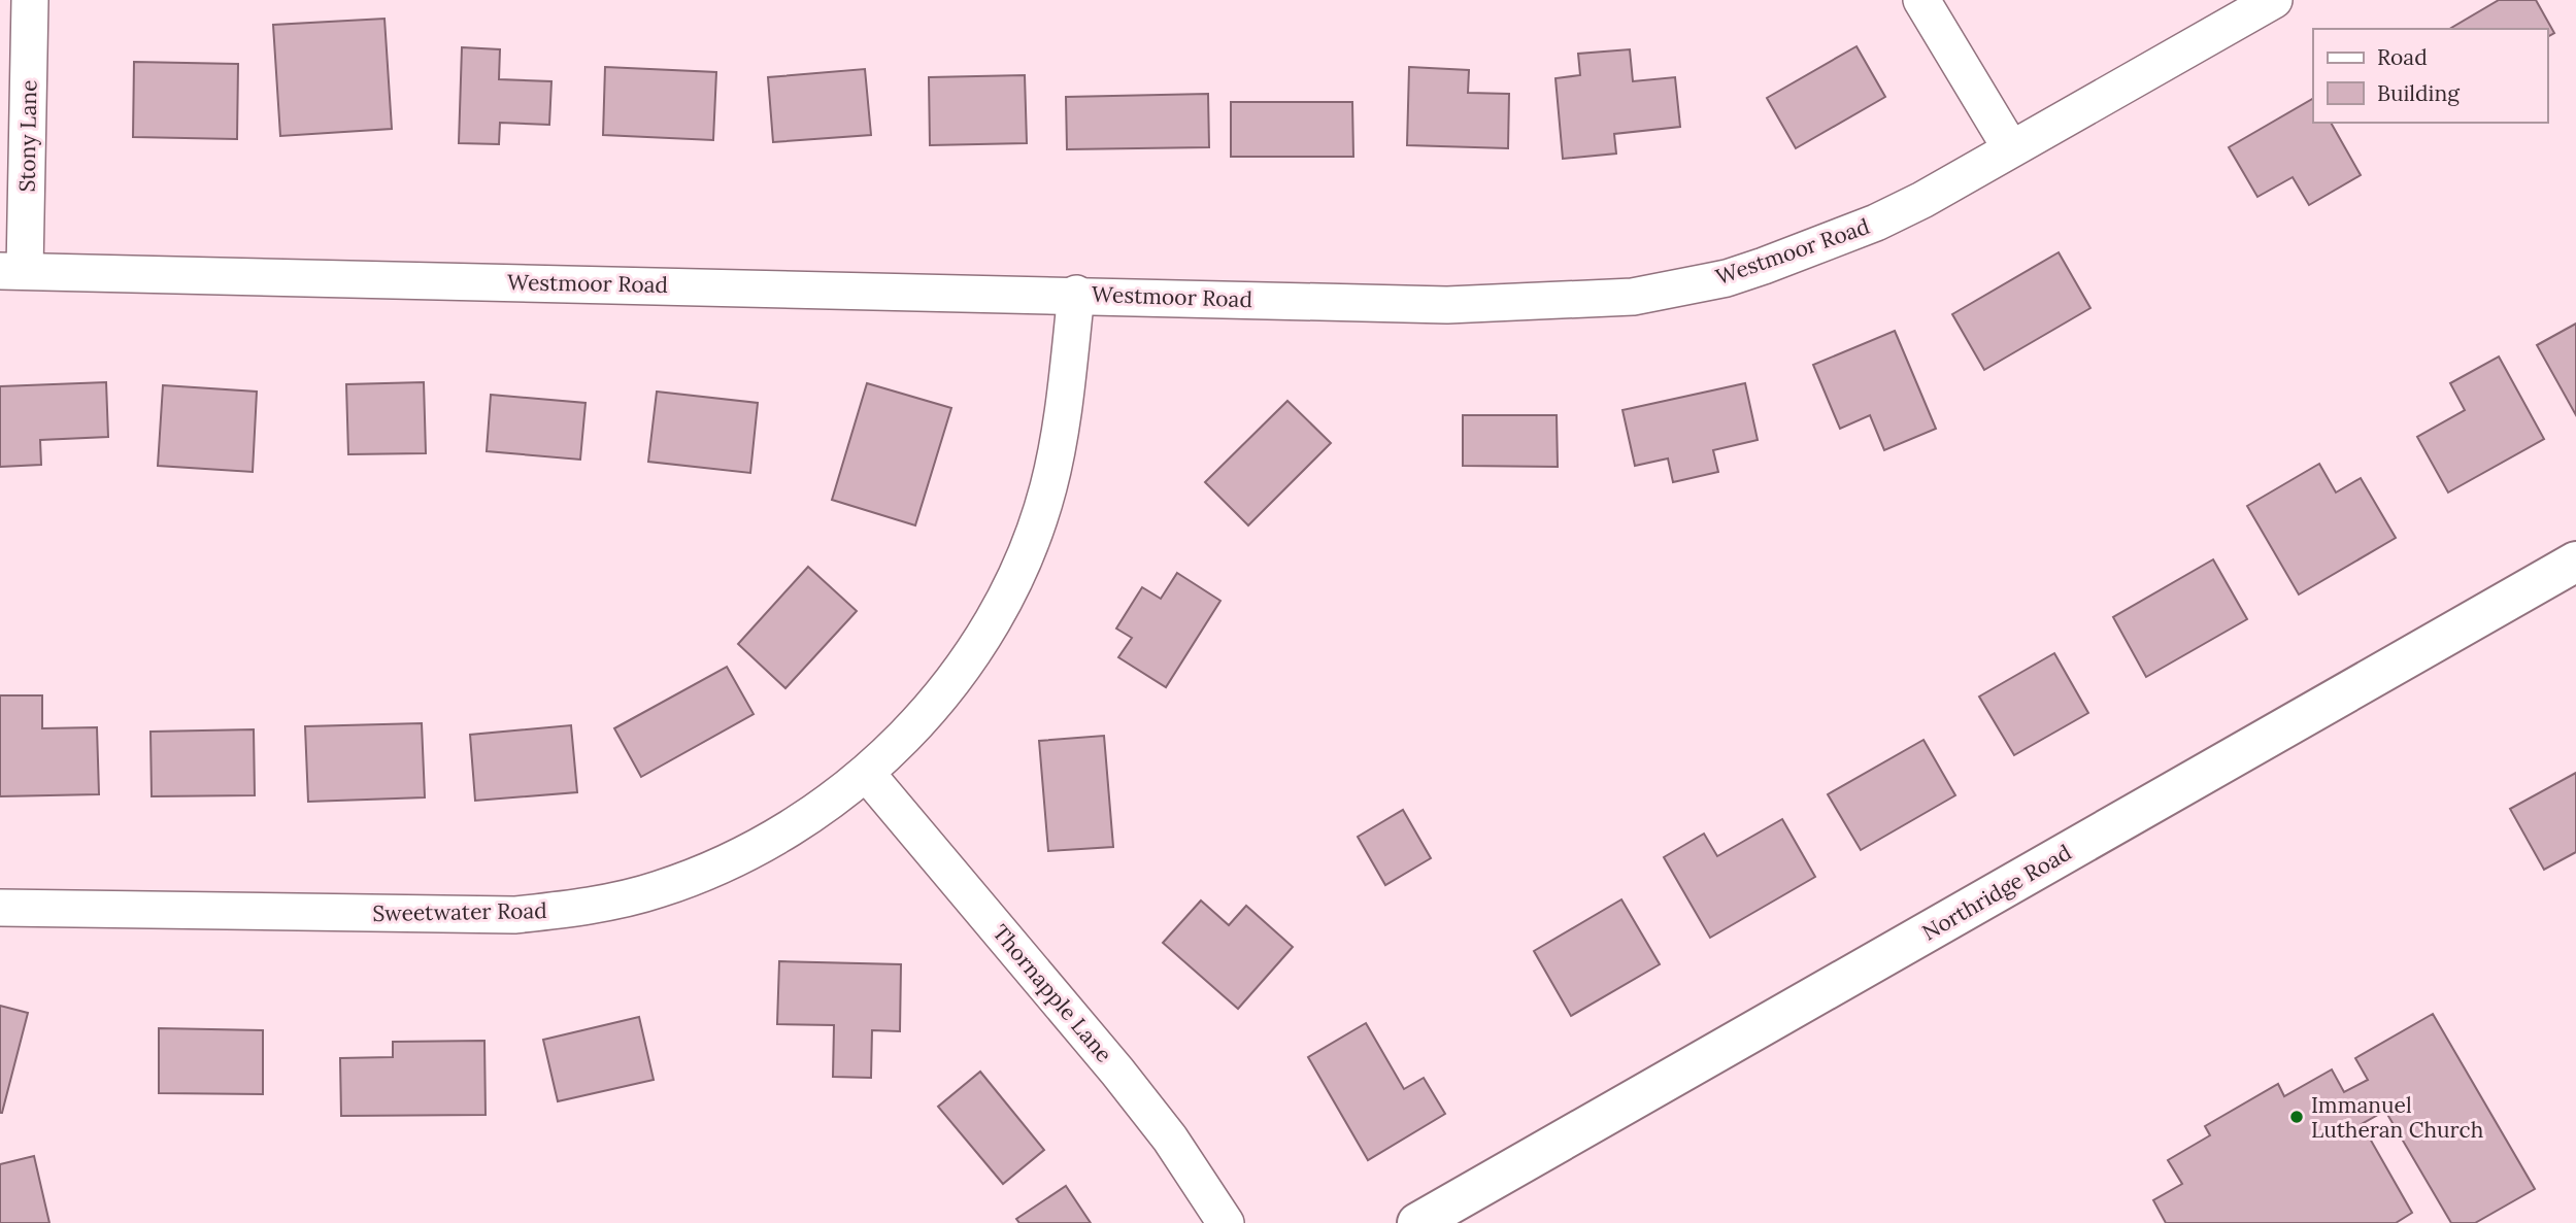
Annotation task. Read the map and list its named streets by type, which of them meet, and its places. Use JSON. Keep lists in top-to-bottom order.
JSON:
{
  "streets": {
    "main road": ["Northridge Road"],
    "street": [
      "Stony Lane",
      "Westmoor Road",
      "Sweetwater Road",
      "Thornapple Lane"
    ]
  },
  "crossings": [
    ["Stony Lane", "Westmoor Road"],
    ["Westmoor Road", "Sweetwater Road"],
    ["Sweetwater Road", "Thornapple Lane"]
  ],
  "places": ["Immanuel Lutheran Church"],
  "legend": ["Road", "Building"]
}
